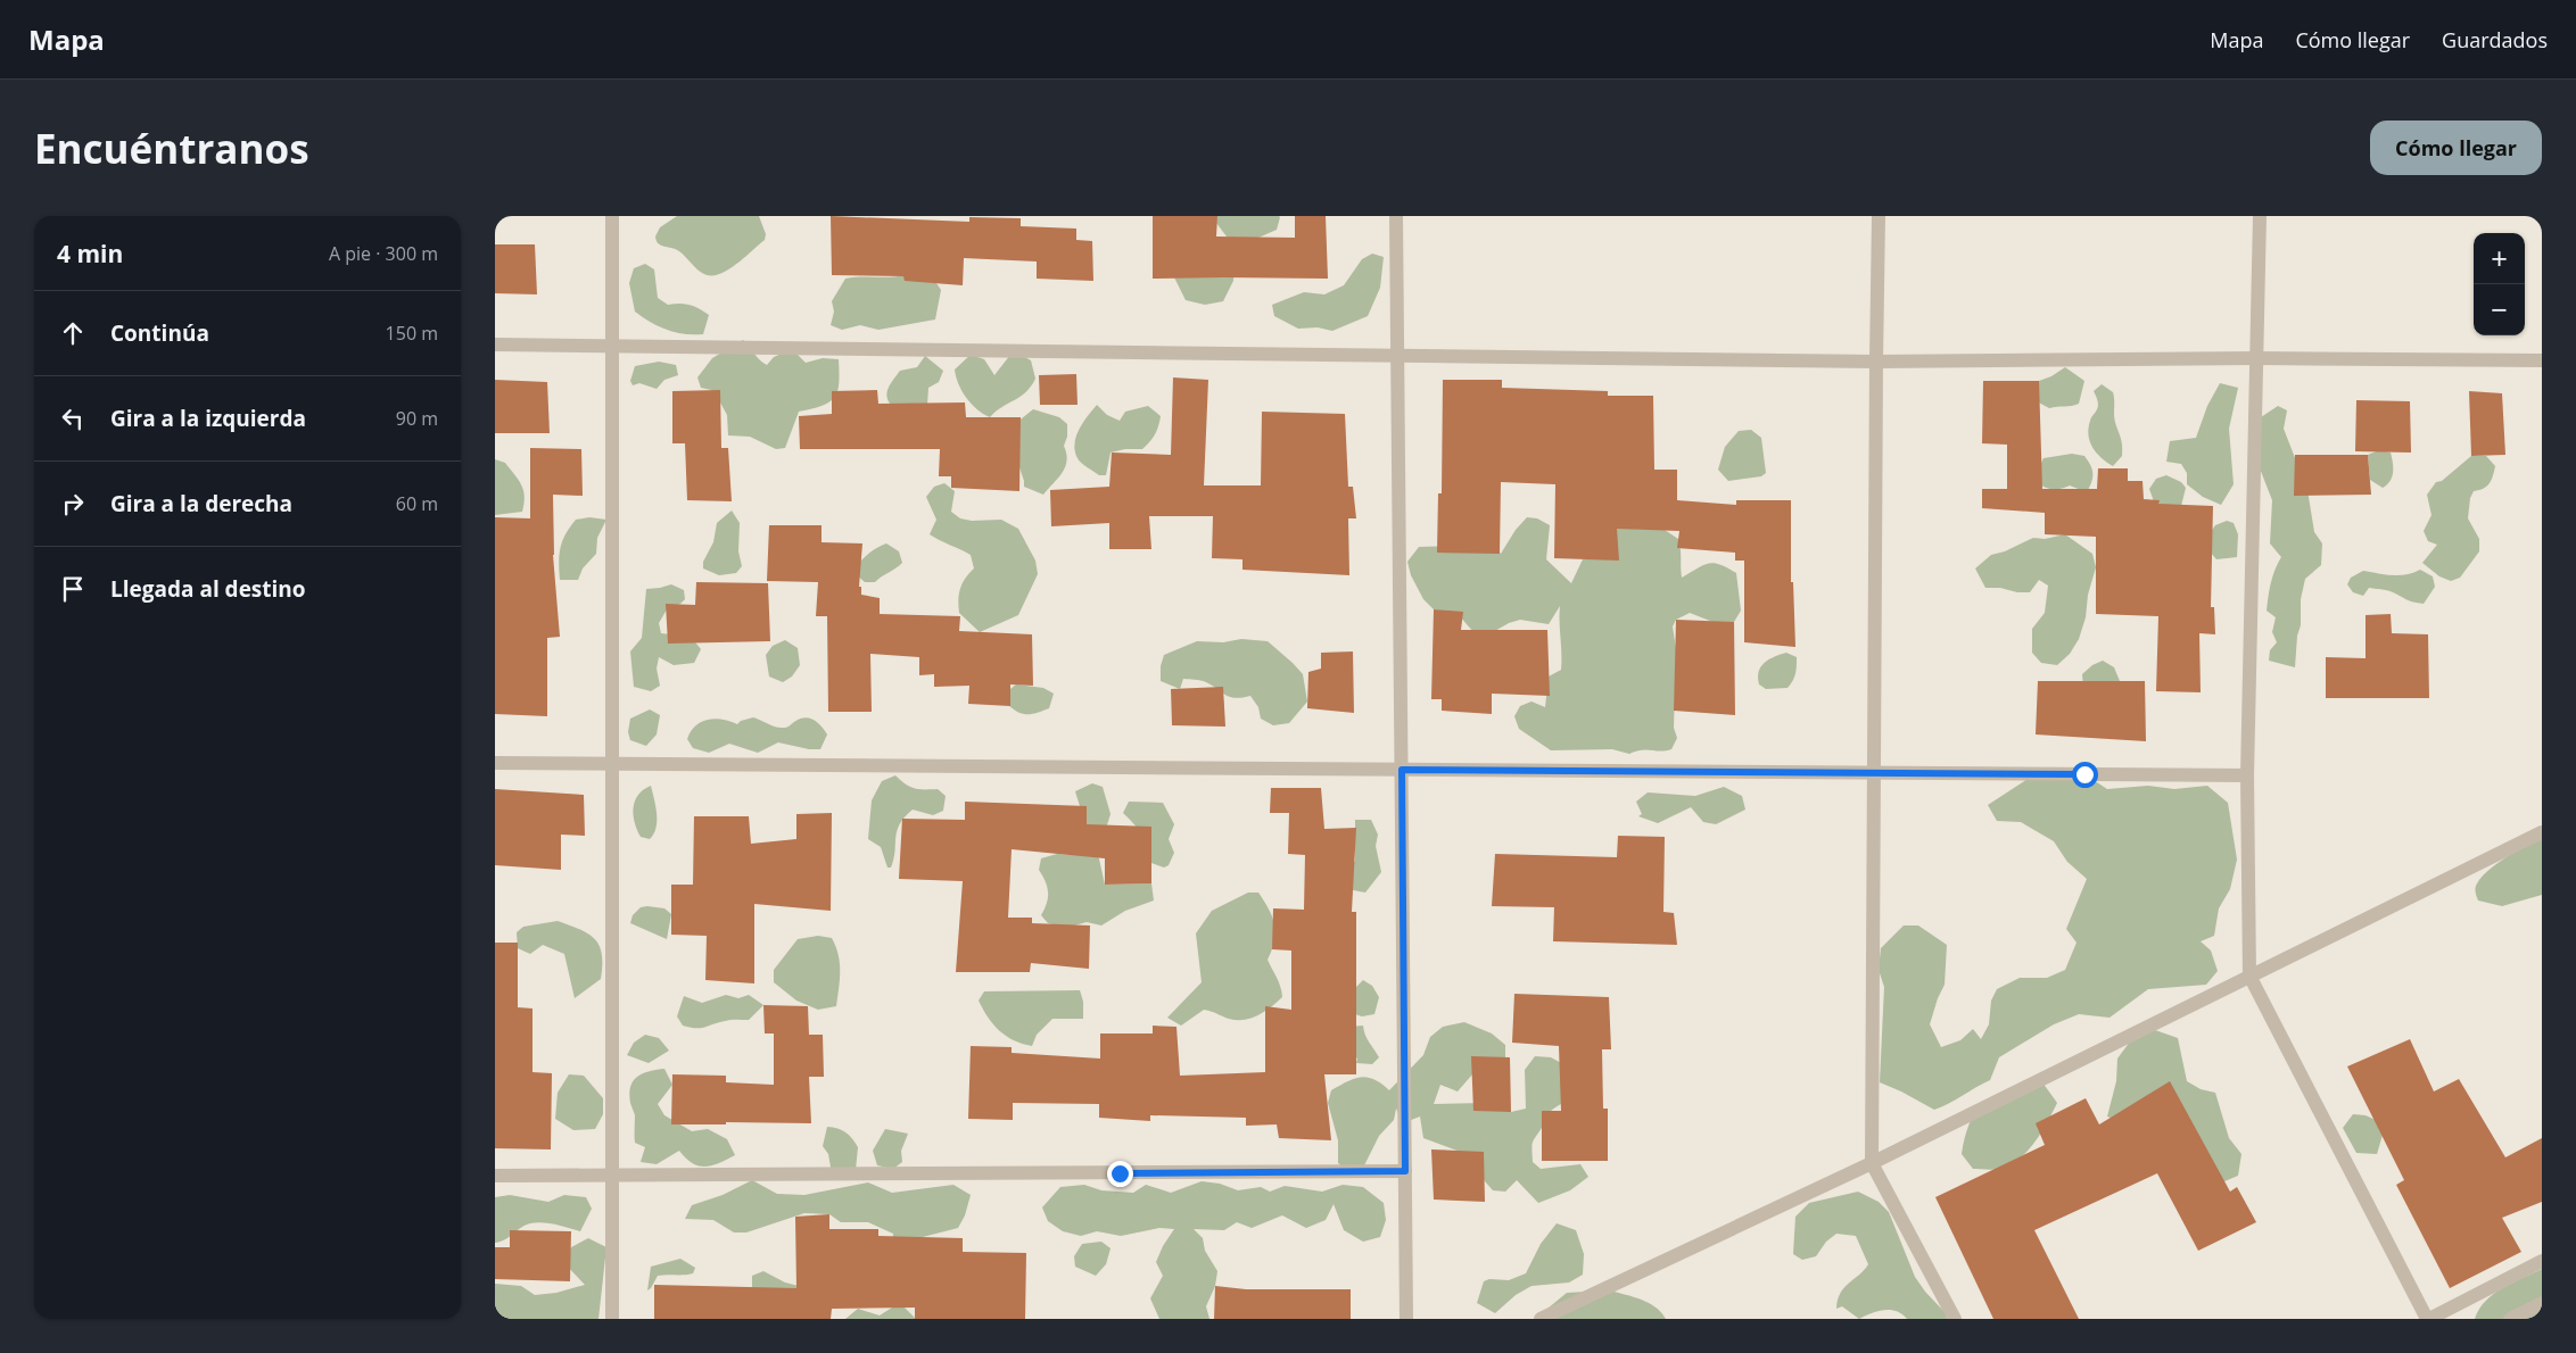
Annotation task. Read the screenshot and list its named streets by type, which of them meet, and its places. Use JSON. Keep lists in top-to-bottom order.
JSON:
{
  "page": {
    "header": "Mapa",
    "nav": ["Mapa", "Cómo llegar", "Guardados"],
    "buttons": "Cómo llegar",
    "title": "Encuéntranos",
    "heading": ["4 min", "A pie · 300 m"],
    "map_buttons": ["+", "−"],
    "list": [
      ["Continúa", "150 m"],
      ["Gira a la izquierda", "90 m"],
      ["Gira a la derecha", "60 m"],
      "Llegada al destino"
    ]
  }
}
